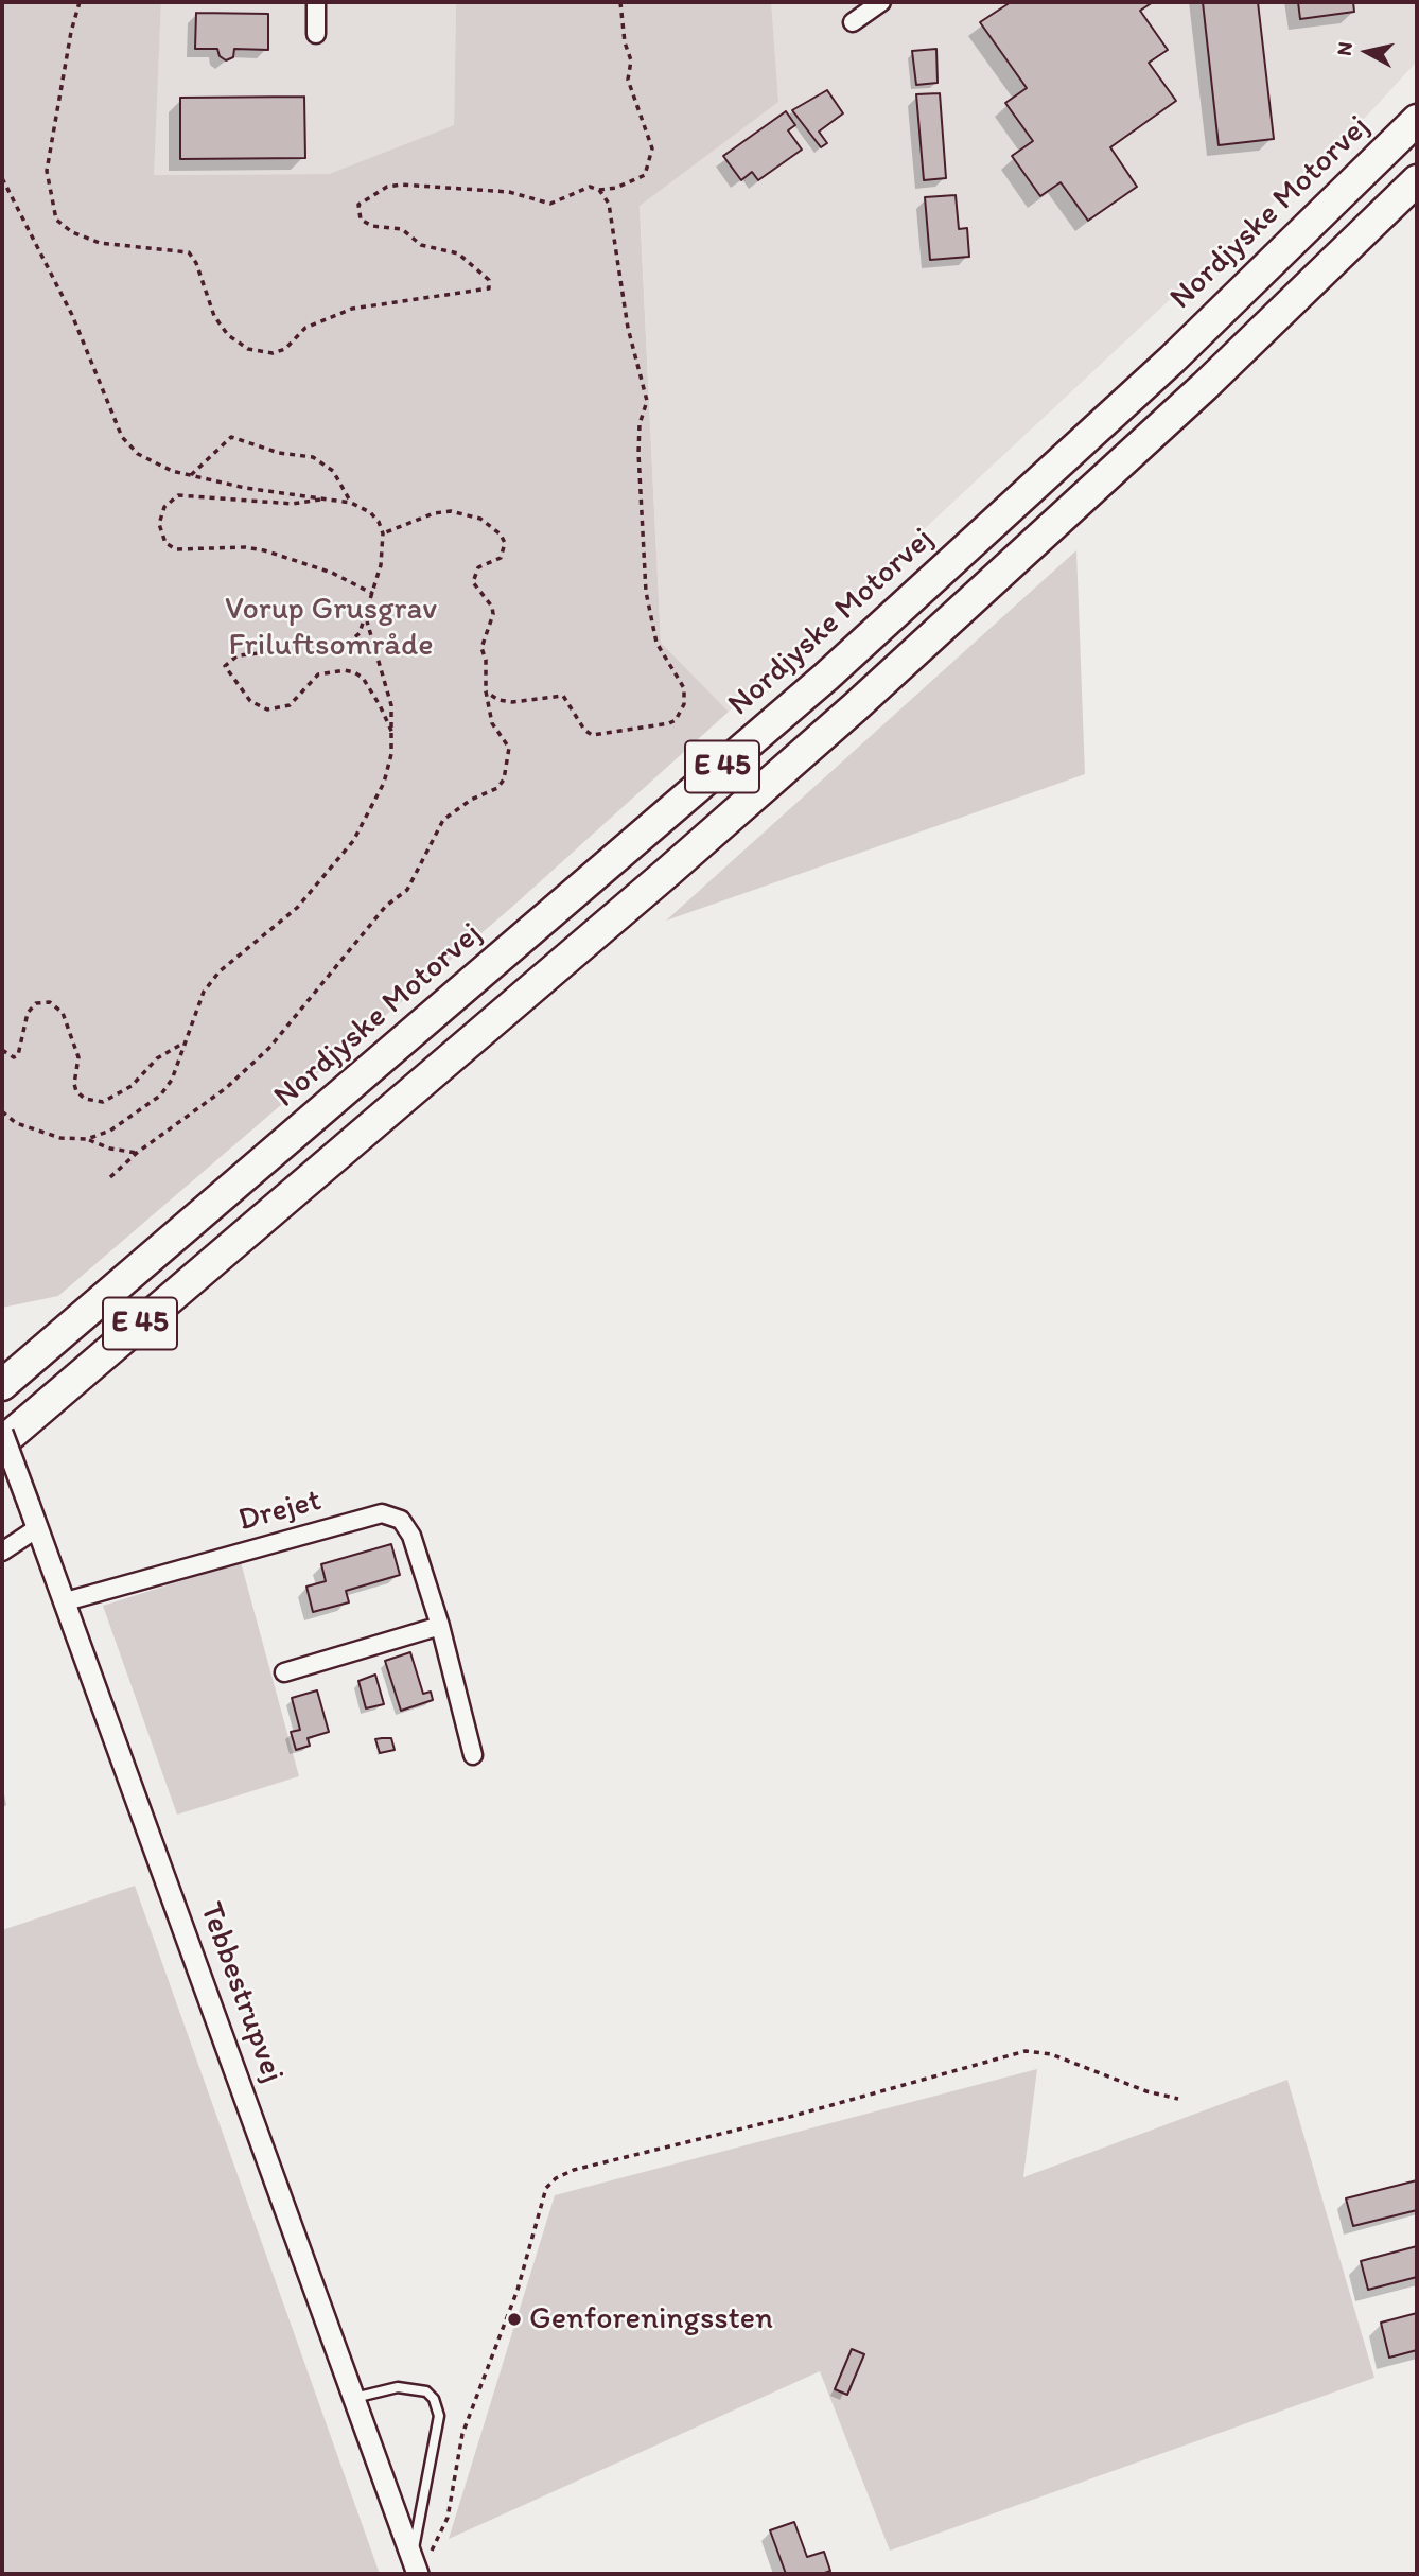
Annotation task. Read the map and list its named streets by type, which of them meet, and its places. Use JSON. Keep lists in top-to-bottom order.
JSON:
{
  "streets": {
    "highway": ["Nordjyske Motorvej", "E 45"],
    "street": ["Drejet", "Tebbestrupvej"]
  },
  "crossings": [
    ["Drejet", "Tebbestrupvej"]
  ],
  "parks": ["Vorup Grusgrav Friluftsområde"],
  "places": ["Genforeningssten"],
  "north": "left"
}
